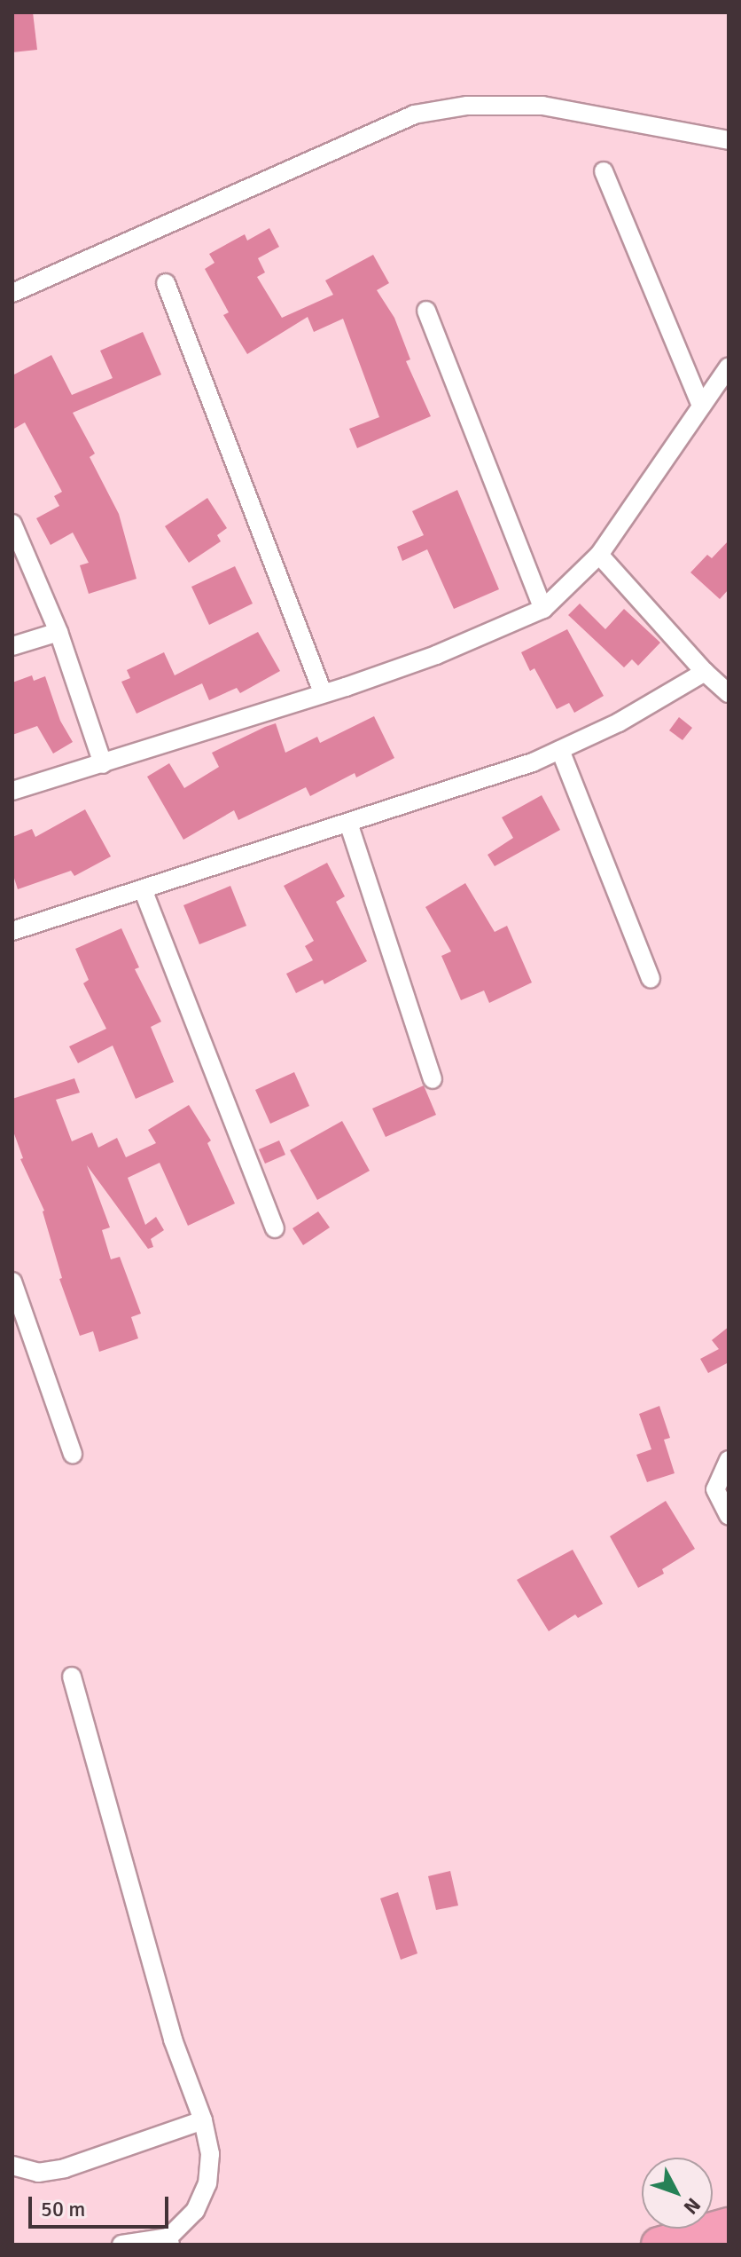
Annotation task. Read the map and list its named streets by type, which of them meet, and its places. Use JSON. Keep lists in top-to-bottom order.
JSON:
{
  "scale_bar": "50 m",
  "north": "bottom right"
}
